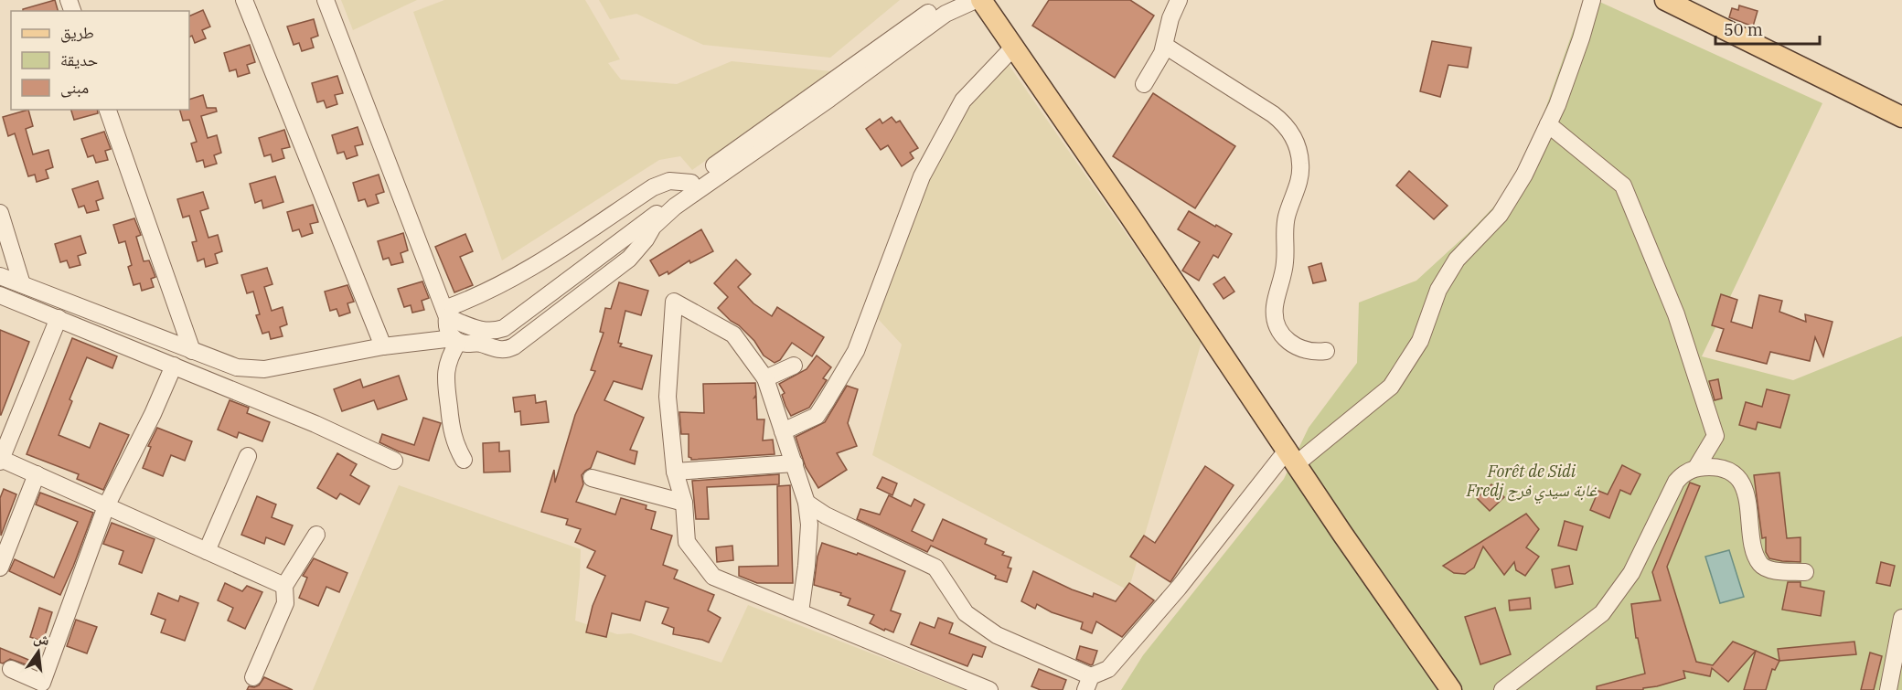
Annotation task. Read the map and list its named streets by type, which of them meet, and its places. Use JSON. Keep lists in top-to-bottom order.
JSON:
{
  "parks": ["Forêt de Sidi Fredj غابة سيدي فرج"],
  "legend": ["طريق", "حديقة", "مبنى"],
  "scale_bar": "50 m",
  "north": "top"
}
